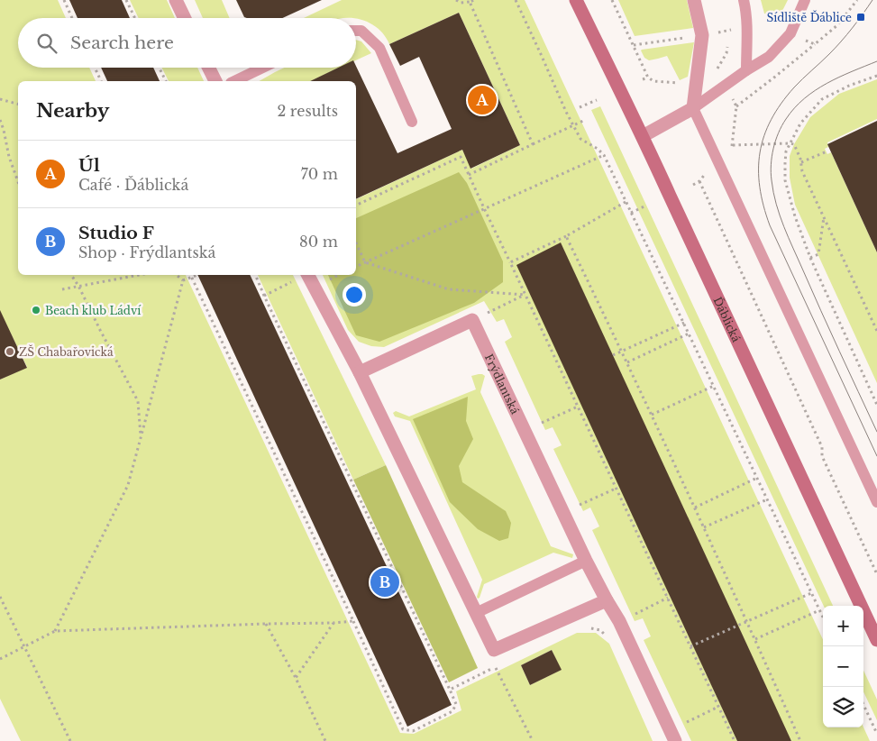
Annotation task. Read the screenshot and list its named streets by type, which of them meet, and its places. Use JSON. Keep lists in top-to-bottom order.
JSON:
{
  "streets": {
    "main road": ["Ďáblická"],
    "street": ["Frýdlantská"]
  },
  "places": {
    "transit": ["Sídliště Ďáblice"],
    "other": ["Beach klub Ládví", "ZŠ Chabařovická"]
  },
  "page": {
    "search": "Search here",
    "heading": ["Nearby", "2 results"],
    "pins": ["A", "B"],
    "list": [
      {
        "mark": "A",
        "name": "Úl",
        "note": "Café · Ďáblická",
        "value": "70 m"
      },
      {
        "mark": "B",
        "name": "Studio F",
        "note": "Shop · Frýdlantská",
        "value": "80 m"
      }
    ],
    "map_buttons": ["+", "−"]
  }
}
